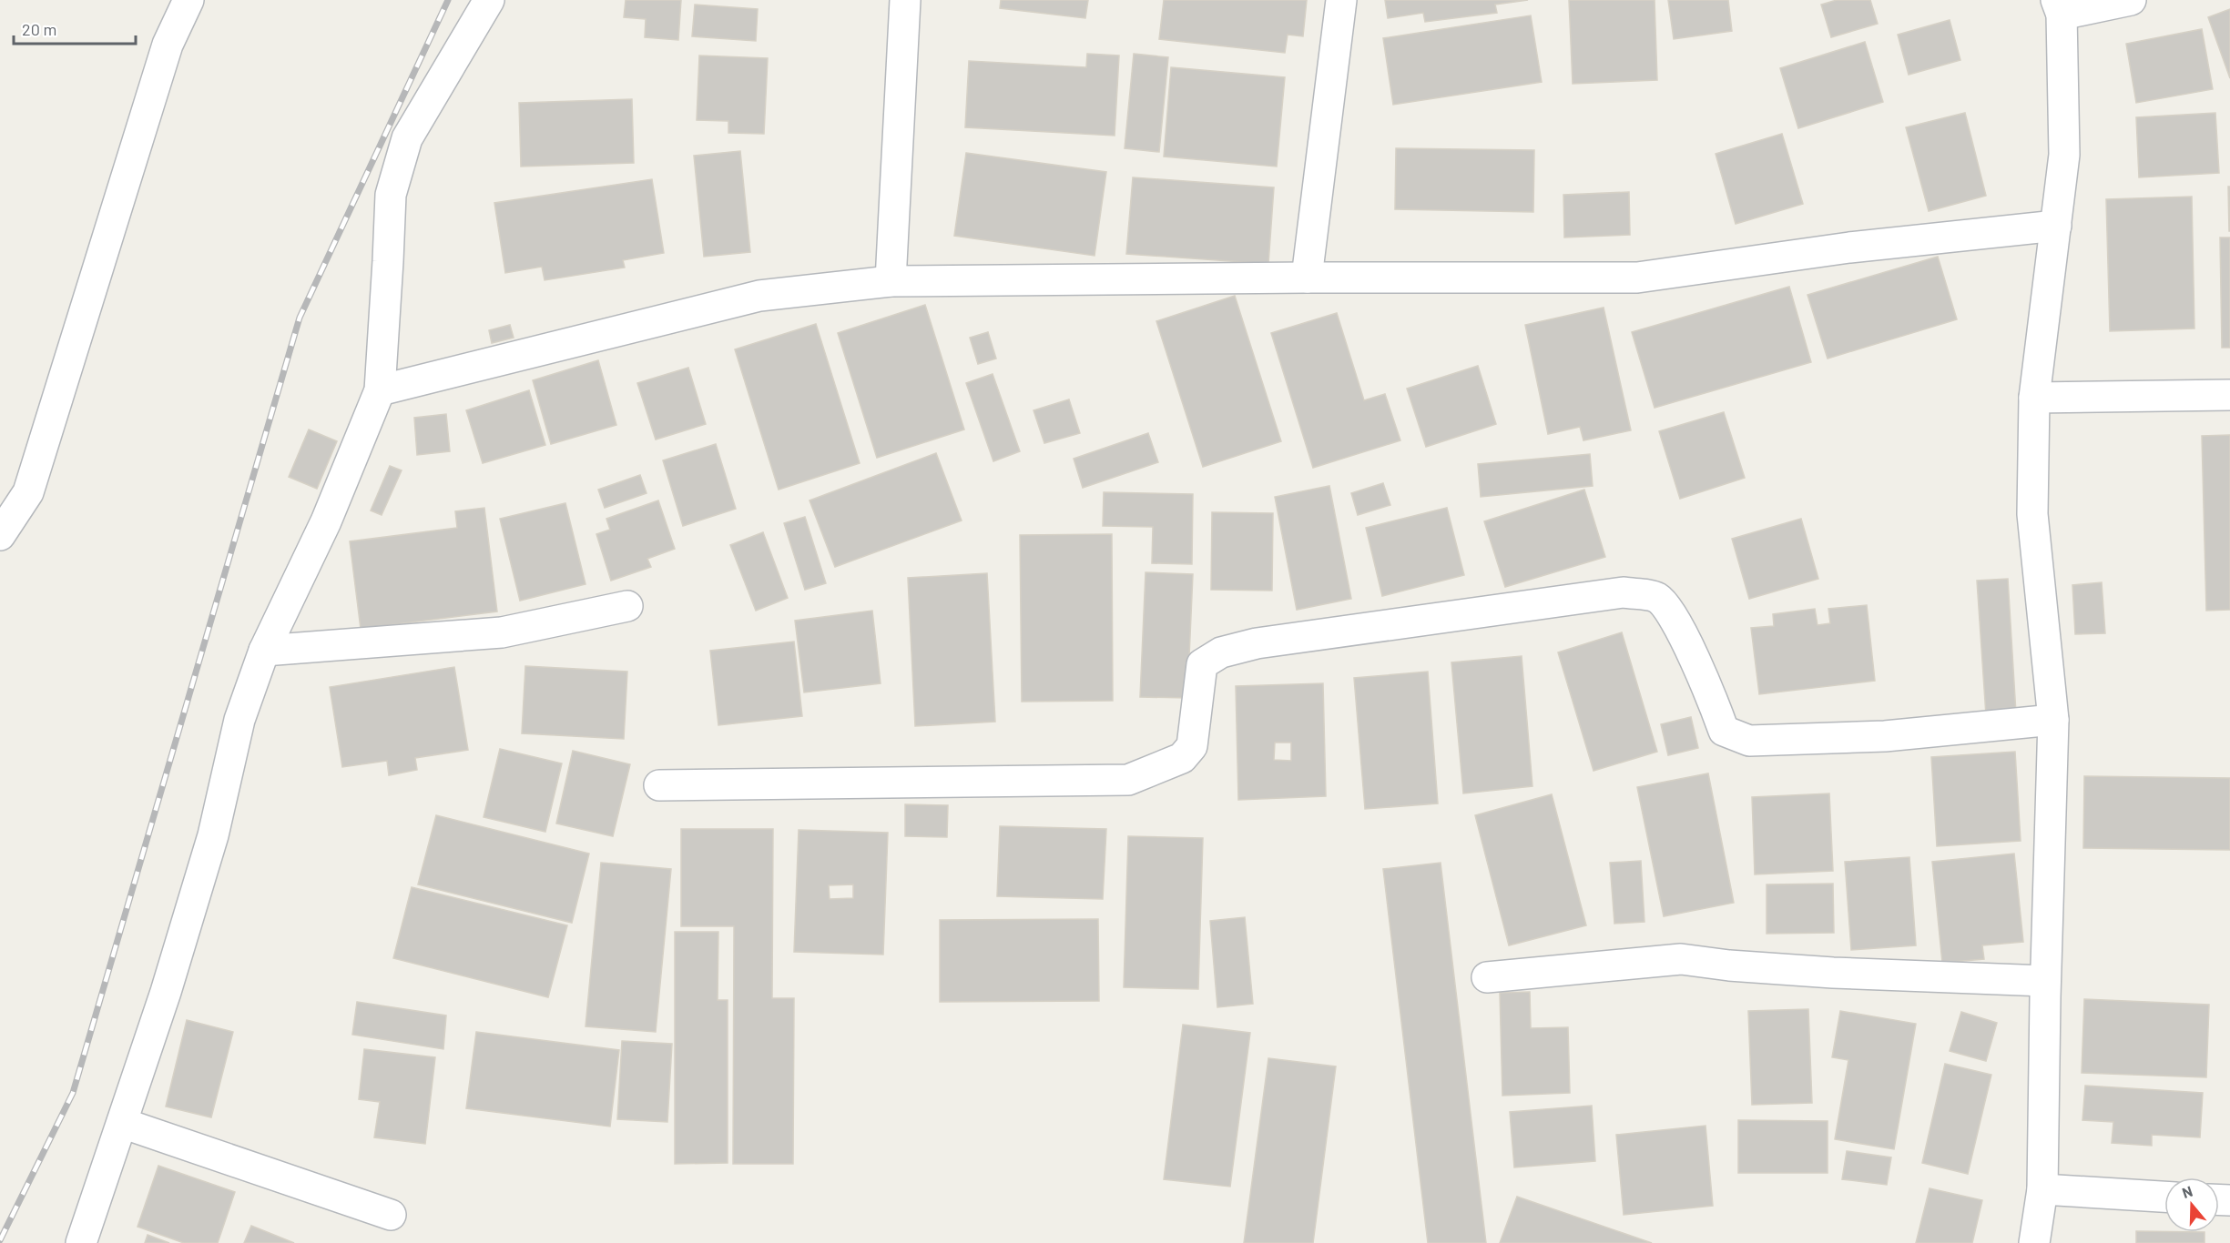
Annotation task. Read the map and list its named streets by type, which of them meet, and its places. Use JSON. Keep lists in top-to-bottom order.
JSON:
{
  "scale_bar": "20 m",
  "north": "top"
}
